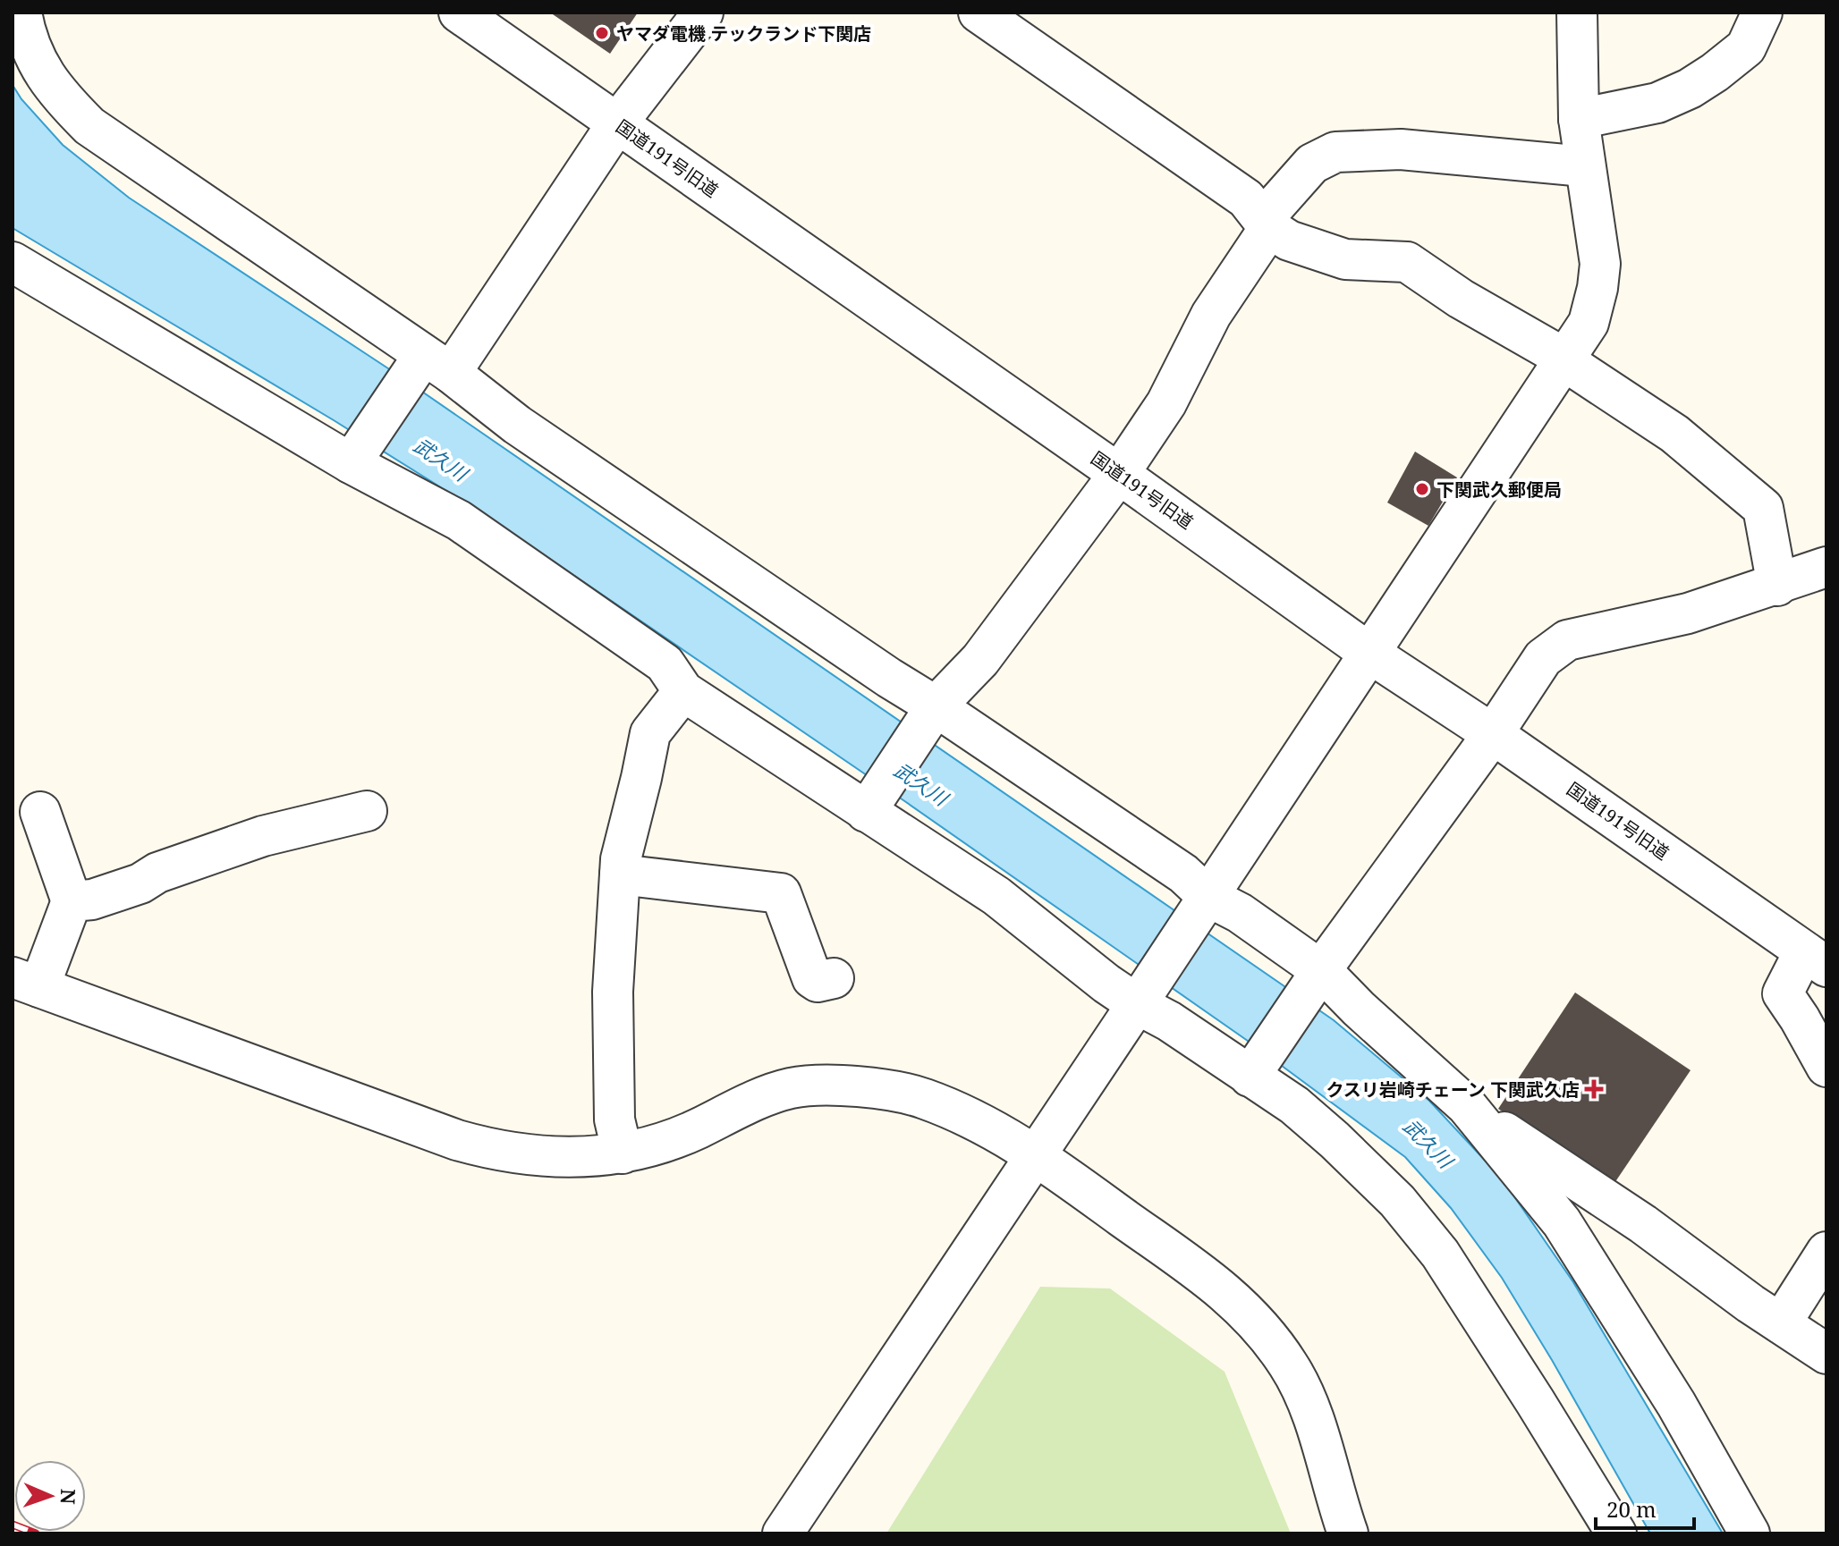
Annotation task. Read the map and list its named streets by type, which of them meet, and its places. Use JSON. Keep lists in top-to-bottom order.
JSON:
{
  "streets": {
    "street": ["国道191号旧道"]
  },
  "water": ["武久川"],
  "places": {
    "other": ["ヤマダ電機 テックランド下関店", "下関武久郵便局"],
    "health": ["クスリ岩崎チェーン 下関武久店"]
  },
  "scale_bar": "20 m",
  "north": "right"
}
